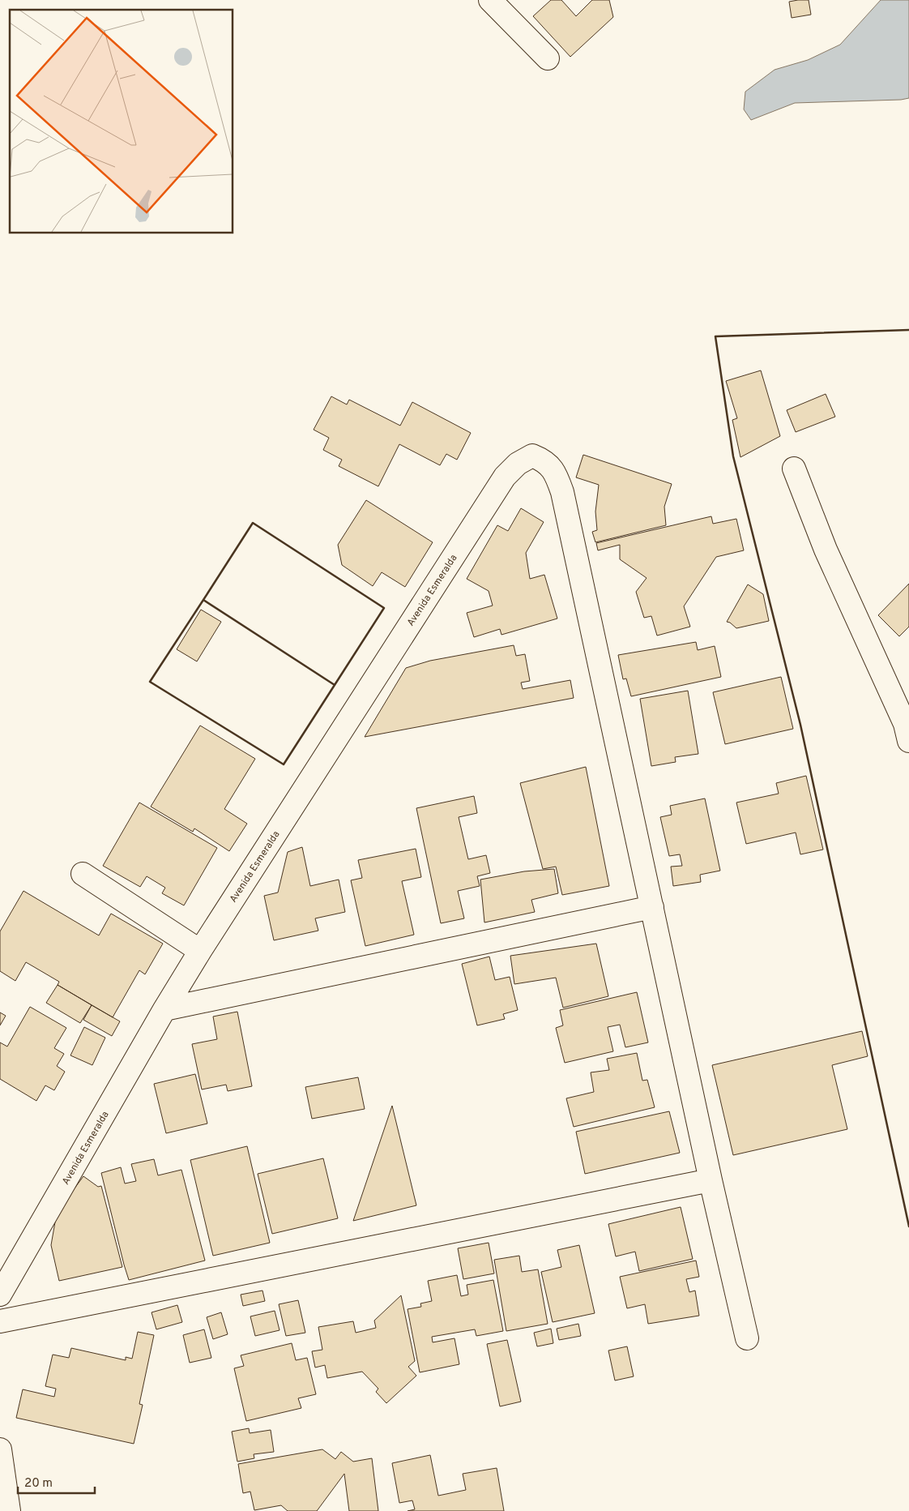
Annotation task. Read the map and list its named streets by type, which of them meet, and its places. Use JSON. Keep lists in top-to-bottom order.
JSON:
{
  "streets": {
    "street": ["Avenida Esmeralda"]
  },
  "scale_bar": "20 m"
}
